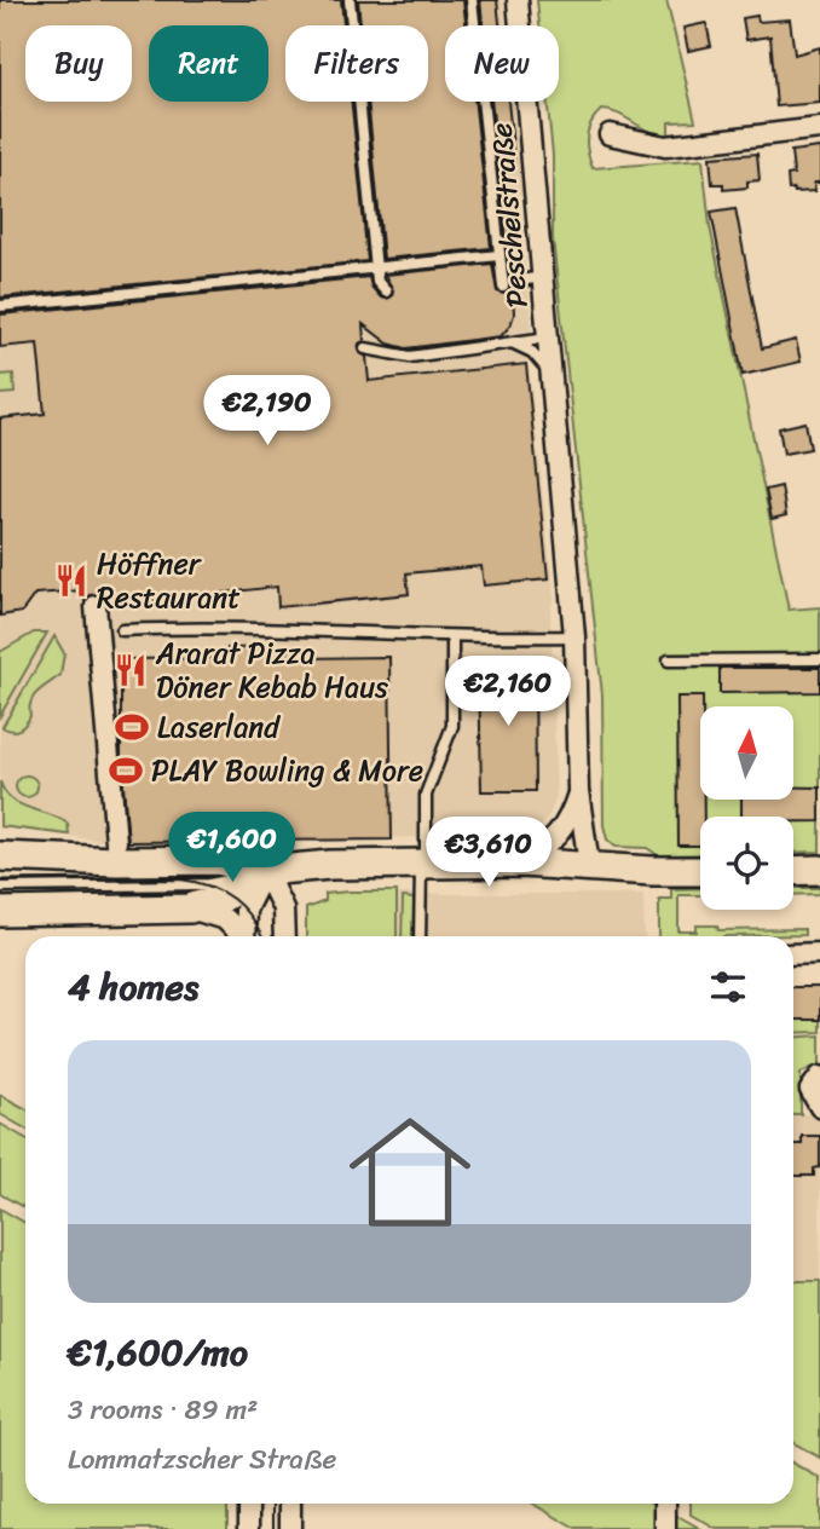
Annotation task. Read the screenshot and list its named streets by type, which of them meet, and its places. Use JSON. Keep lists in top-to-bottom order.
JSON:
{
  "streets": {
    "street": ["Peschelstraße"]
  },
  "places": {
    "restaurant": ["Höffner Restaurant", "Ararat Pizza Döner Kebab Haus"],
    "sports": ["Laserland", "PLAY Bowling & More"]
  },
  "north": "top",
  "page": {
    "chip": [
      "Buy",
      "Rent",
      "Filters",
      "New"
    ],
    "price": [
      "€2,190",
      "€2,160",
      "€1,600",
      "€3,610"
    ],
    "heading": "4 homes",
    "list": [
      {
        "name": "€1,600/mo",
        "note": "3 rooms · 89 m² · Lommatzscher Straße"
      }
    ]
  }
}
